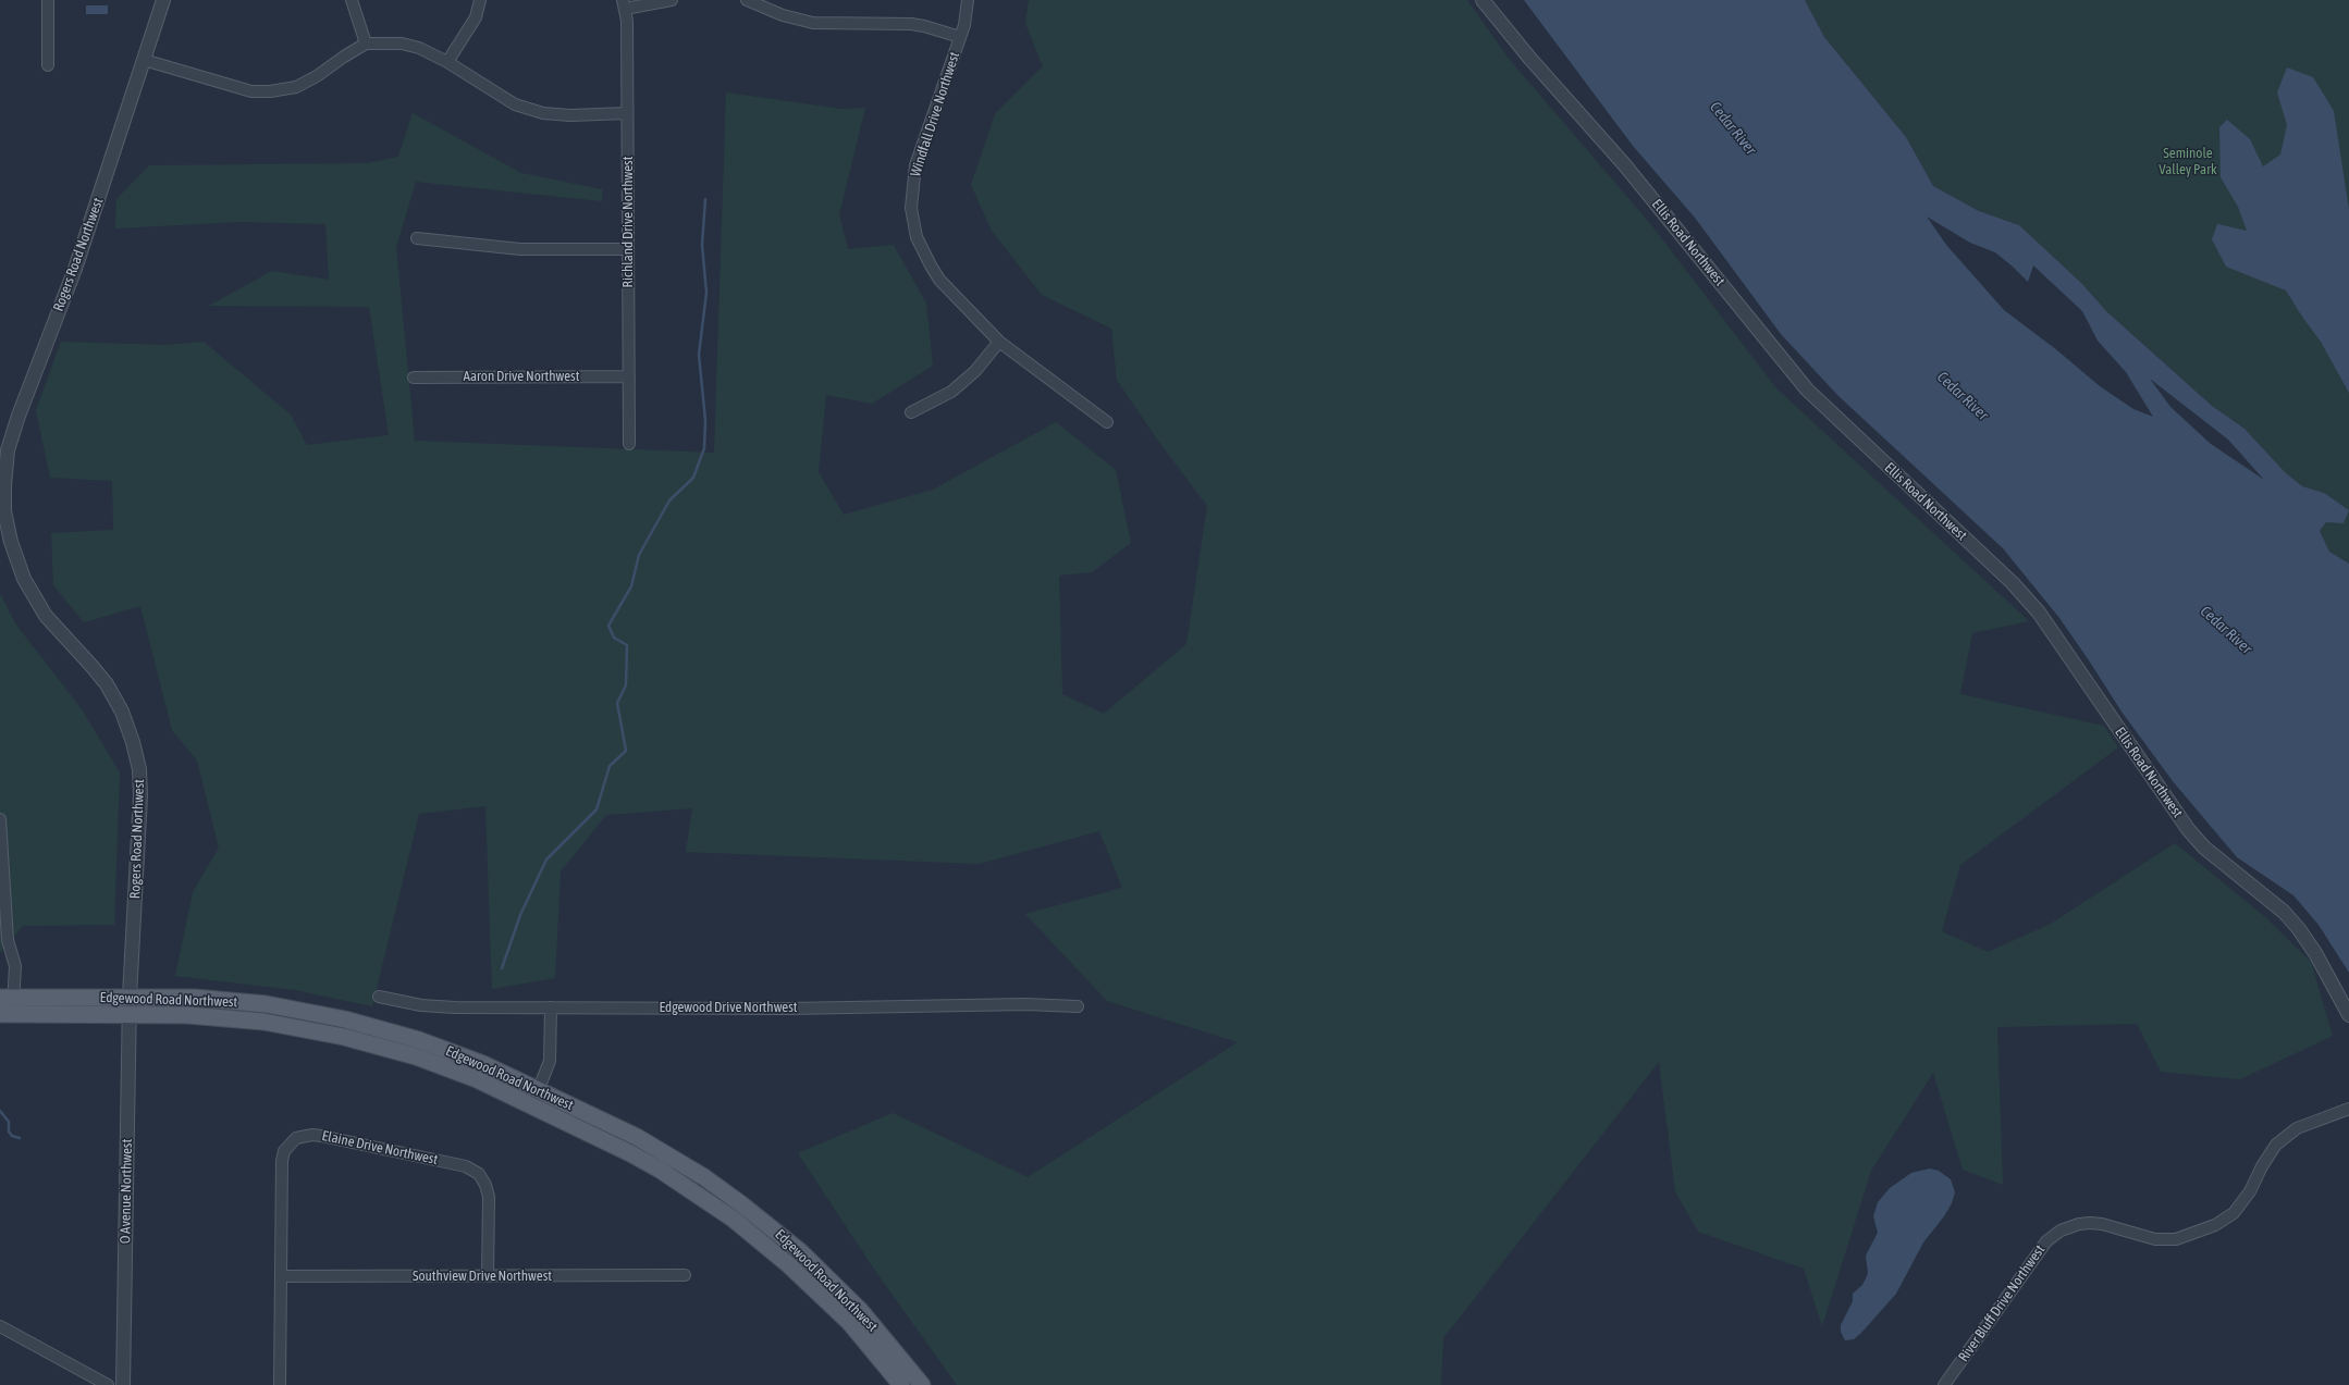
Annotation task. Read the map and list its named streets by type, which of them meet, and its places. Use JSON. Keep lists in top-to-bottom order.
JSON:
{
  "streets": {
    "main road": ["Edgewood Road Northwest"],
    "street": [
      "Windfall Drive Northwest",
      "Richland Drive Northwest",
      "Ellis Road Northwest",
      "Rogers Road Northwest",
      "Aaron Drive Northwest",
      "Edgewood Drive Northwest",
      "Elaine Drive Northwest",
      "O Avenue Northwest",
      "Southview Drive Northwest",
      "River Bluff Drive Northwest"
    ]
  },
  "crossings": [
    ["Richland Drive Northwest", "Aaron Drive Northwest"],
    ["Rogers Road Northwest", "Edgewood Road Northwest"],
    ["Rogers Road Northwest", "O Avenue Northwest"],
    ["Edgewood Road Northwest", "O Avenue Northwest"],
    ["Elaine Drive Northwest", "Southview Drive Northwest"]
  ],
  "water": ["Cedar River"],
  "parks": ["Seminole Valley Park"]
}
